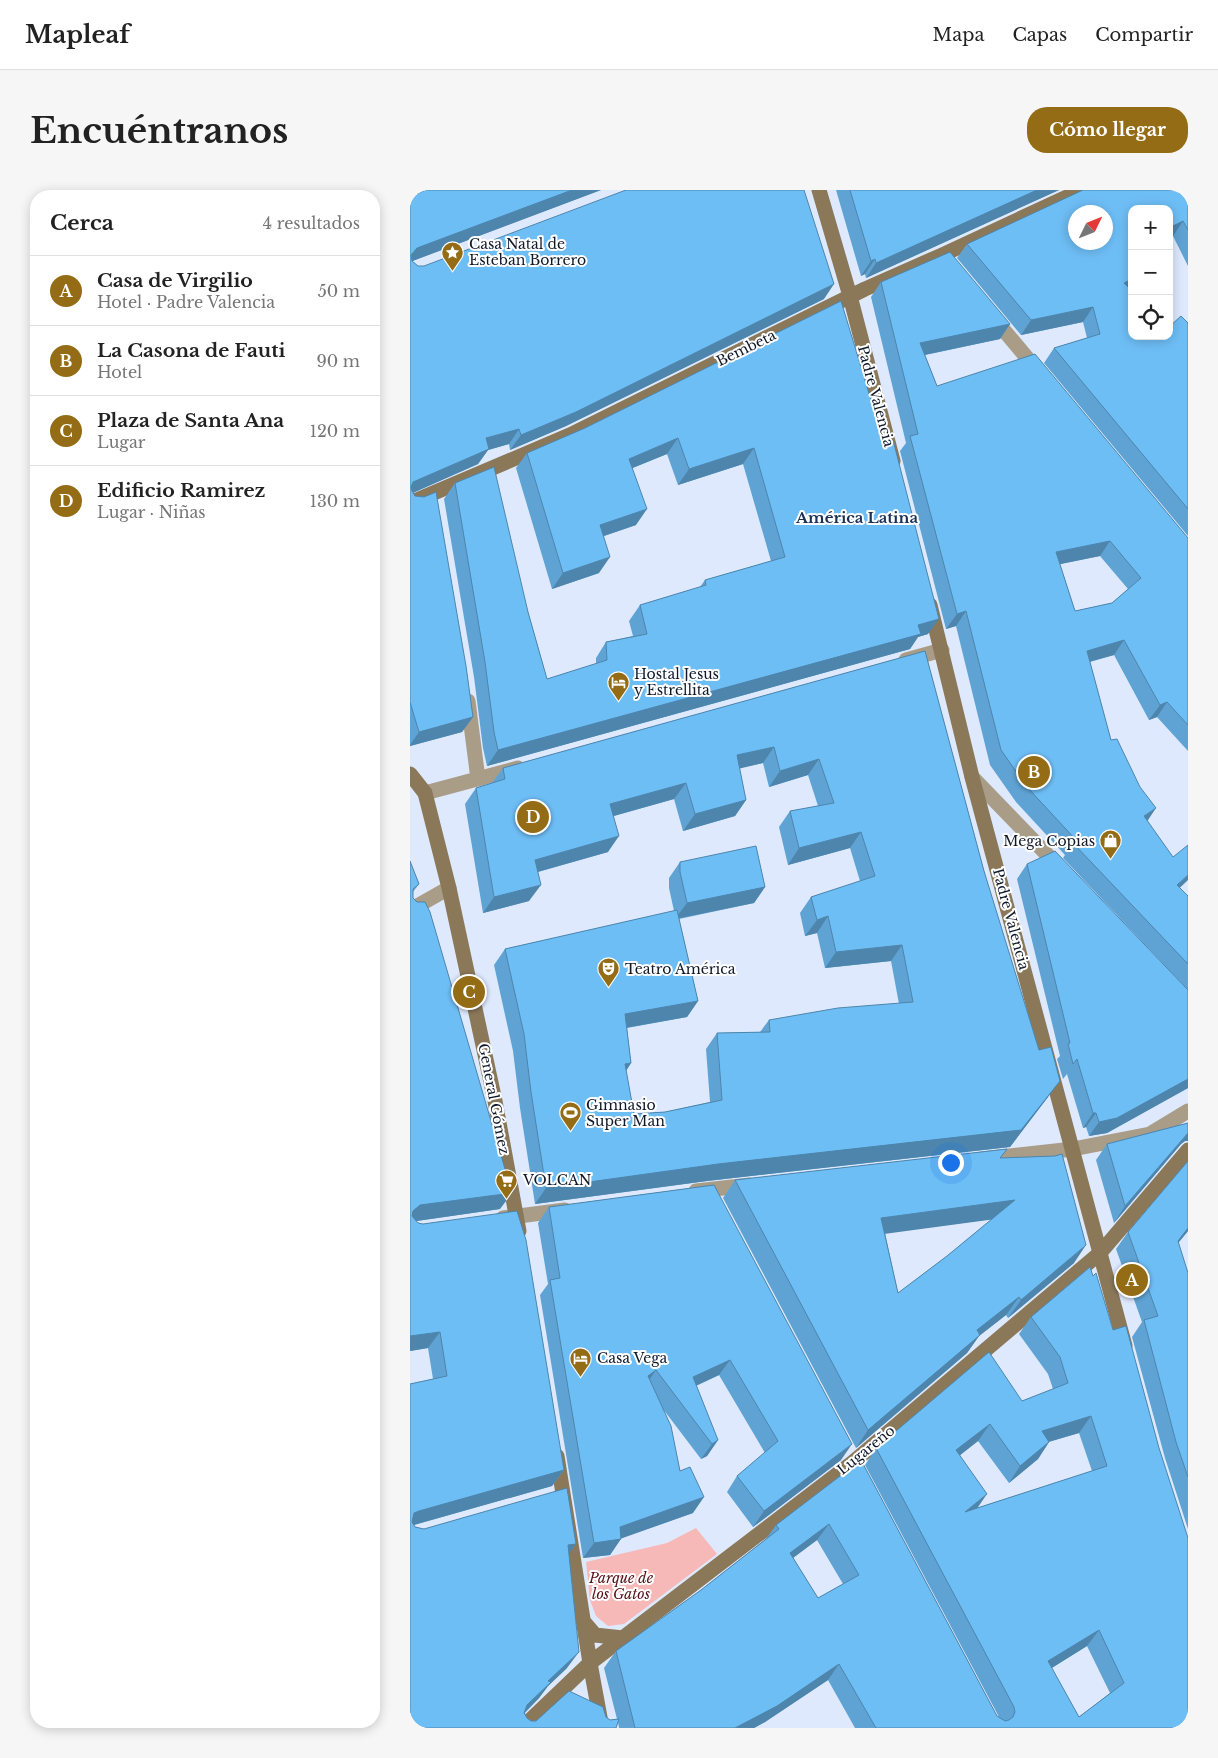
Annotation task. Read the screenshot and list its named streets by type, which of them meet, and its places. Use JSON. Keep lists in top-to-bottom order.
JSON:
{
  "streets": {
    "main road": [
      "Bembeta",
      "Padre Valencia",
      "General Gómez",
      "Lugareño"
    ]
  },
  "crossings": [
    ["Bembeta", "Padre Valencia"],
    ["Padre Valencia", "Lugareño"]
  ],
  "districts": ["América Latina"],
  "parks": ["Parque de los Gatos"],
  "places": {
    "place": ["Casa Natal de Esteban Borrero"],
    "hotel": ["Hostal Jesus y Estrellita", "Casa Vega"],
    "shop": ["Mega Copias"],
    "theatre": ["Teatro América"],
    "sports": ["Gimnasio Super Man"],
    "supermarket": ["VOLCAN"]
  },
  "north": "top right",
  "page": {
    "header": "Mapleaf",
    "nav": ["Mapa", "Capas", "Compartir"],
    "buttons": "Cómo llegar",
    "title": "Encuéntranos",
    "heading": ["Cerca", "4 resultados"],
    "map_buttons": ["+", "−"],
    "list": [
      {
        "mark": "A",
        "name": "Casa de Virgilio",
        "note": "Hotel · Padre Valencia",
        "value": "50 m"
      },
      {
        "mark": "B",
        "name": "La Casona de Fauti",
        "note": "Hotel",
        "value": "90 m"
      },
      {
        "mark": "C",
        "name": "Plaza de Santa Ana",
        "note": "Lugar",
        "value": "120 m"
      },
      {
        "mark": "D",
        "name": "Edificio Ramirez",
        "note": "Lugar · Niñas",
        "value": "130 m"
      }
    ],
    "pins": [
      "B",
      "D",
      "C",
      "A"
    ]
  }
}
